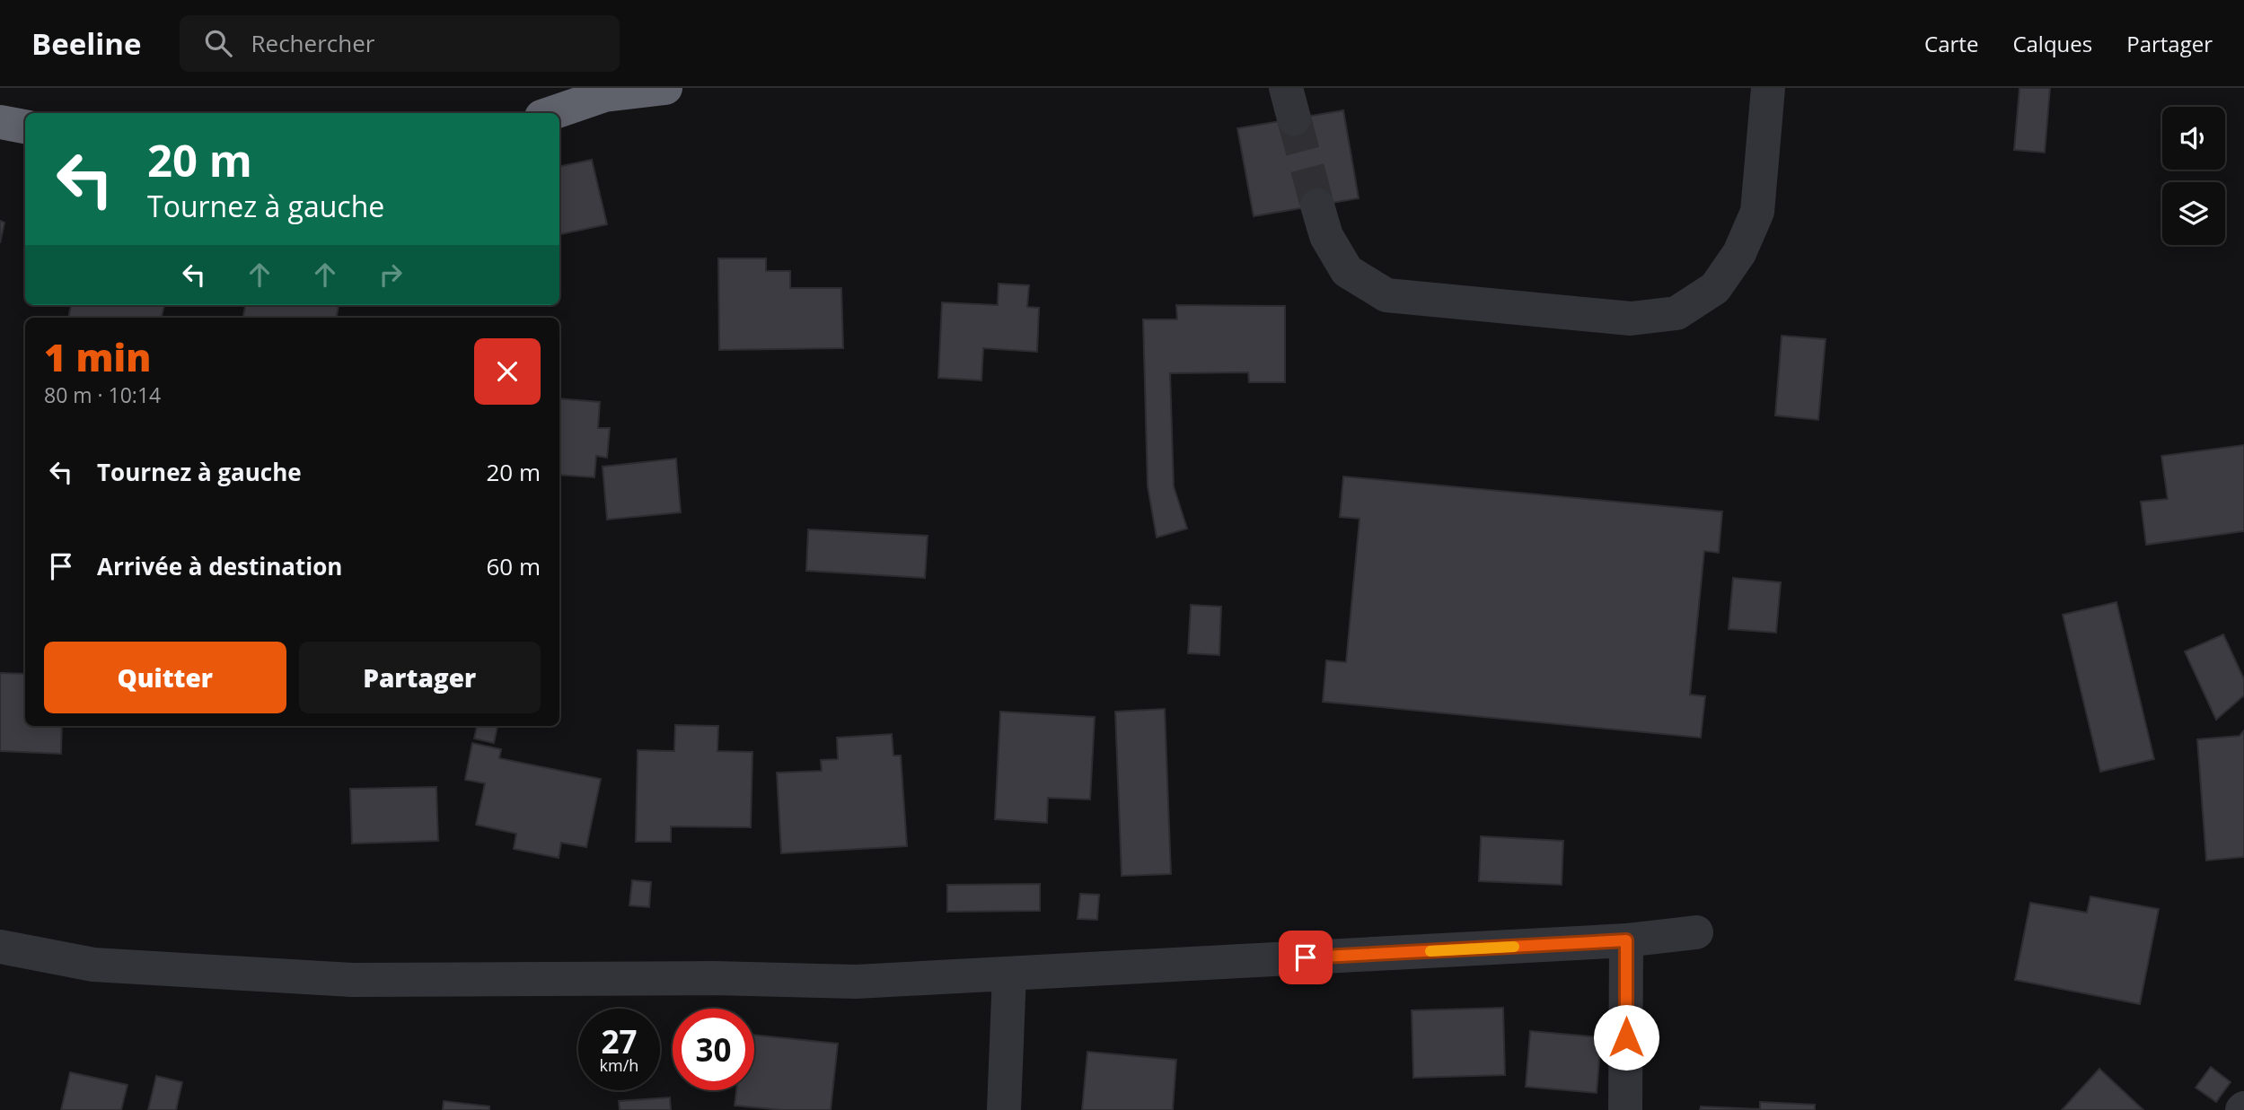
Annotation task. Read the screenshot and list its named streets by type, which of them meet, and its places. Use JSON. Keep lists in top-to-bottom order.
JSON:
{
  "page": {
    "header": "Beeline",
    "search": "Rechercher",
    "nav": ["Carte", "Calques", "Partager"],
    "turn": ["20 m", "Tournez à gauche"],
    "heading": ["1 min", "80 m · 10:14"],
    "list": [
      {
        "name": "Tournez à gauche",
        "value": "20 m"
      },
      {
        "name": "Arrivée à destination",
        "value": "60 m"
      }
    ],
    "buttons": ["Quitter", "Partager"],
    "speed": "27 km/h",
    "limit": "30"
  }
}
